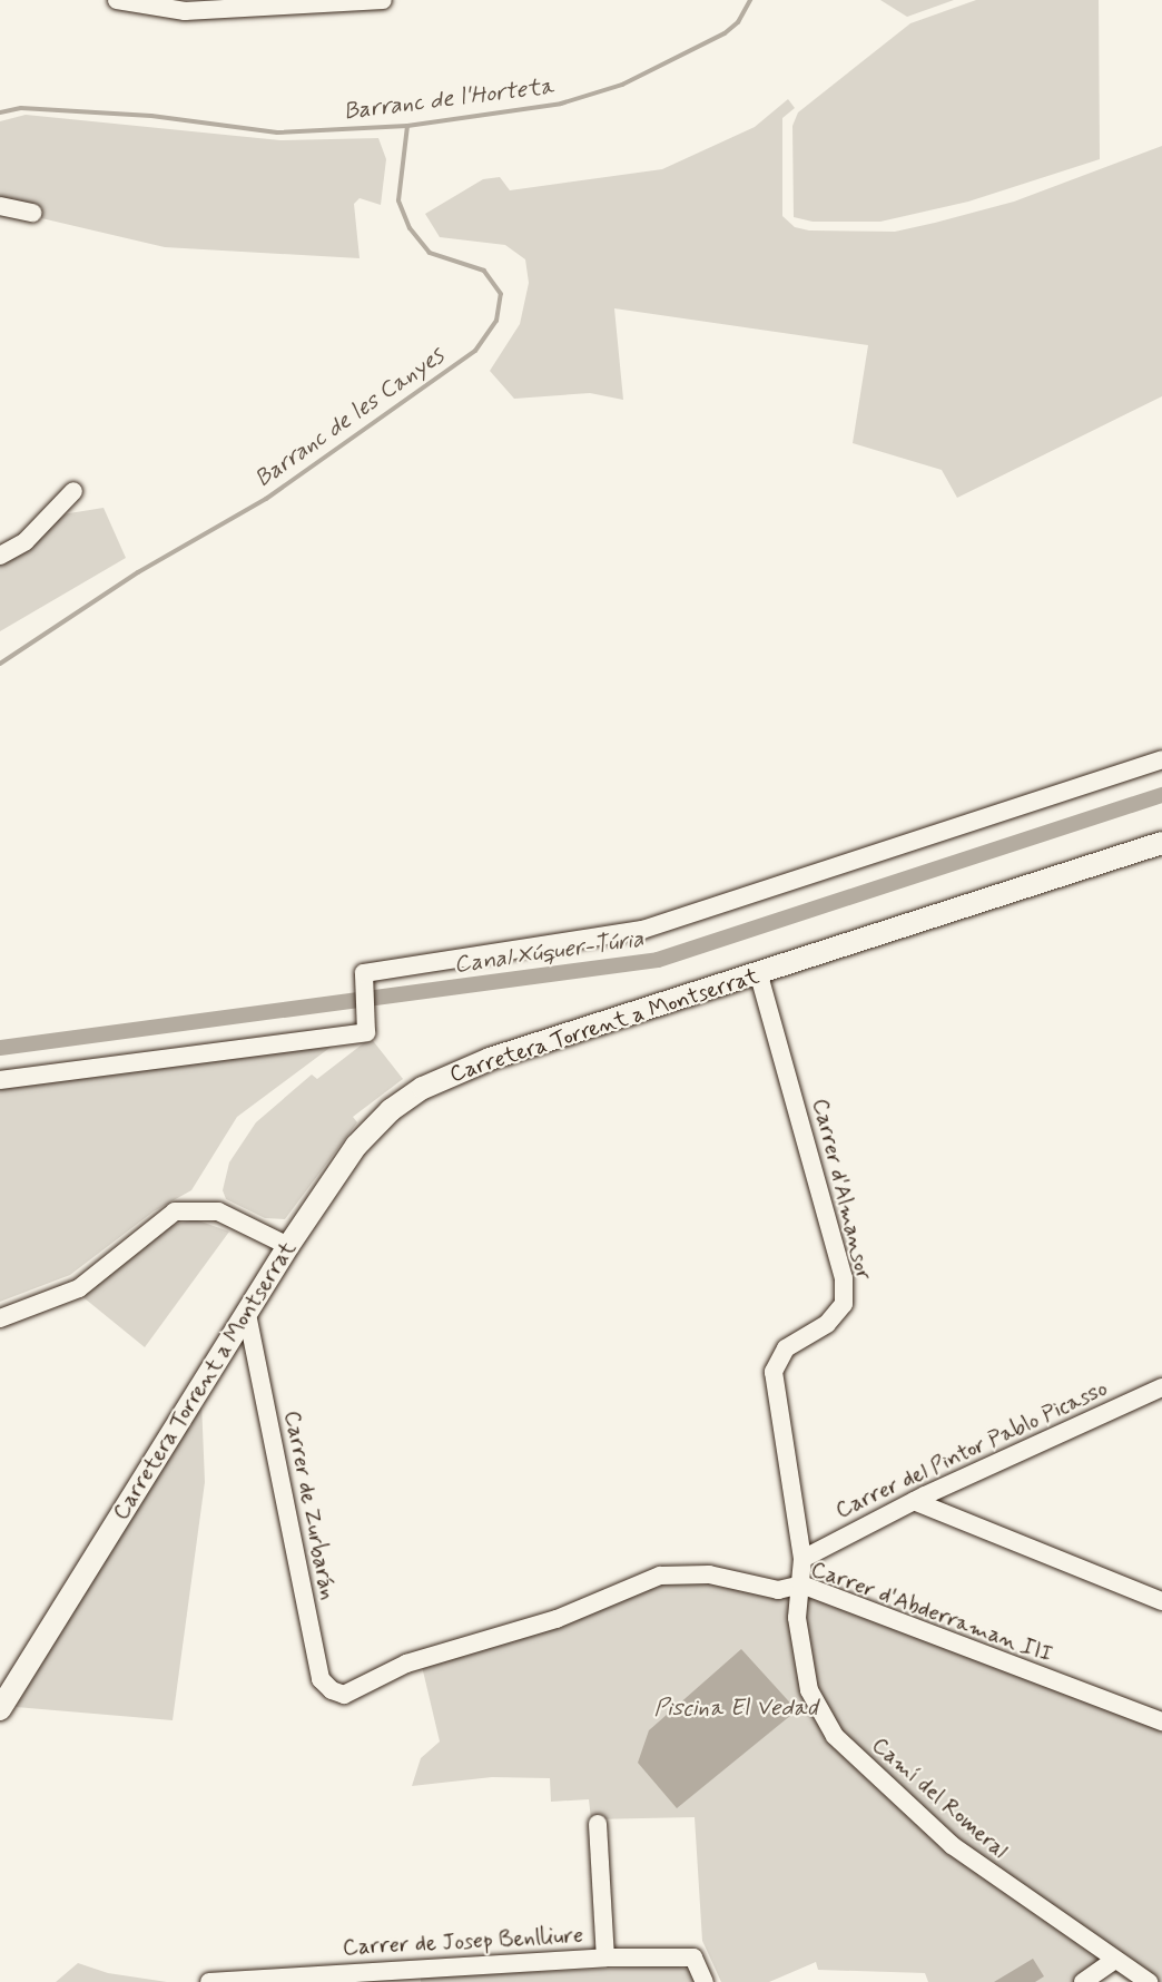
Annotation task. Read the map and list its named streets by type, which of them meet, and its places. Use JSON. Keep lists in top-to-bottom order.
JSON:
{
  "streets": {
    "main road": ["Carretera Torrent a Montserrat"],
    "street": [
      "Carrer d'Almansor",
      "Carrer del Pintor Pablo Picasso",
      "Carrer de Zurbarán",
      "Carrer d'Abderraman III",
      "Camí del Romeral",
      "Carrer de Josep Benlliure"
    ]
  },
  "crossings": [
    ["Carretera Torrent a Montserrat", "Carrer d'Almansor"],
    ["Carretera Torrent a Montserrat", "Carrer de Zurbarán"],
    ["Carrer d'Almansor", "Carrer del Pintor Pablo Picasso"],
    ["Carrer d'Almansor", "Carrer d'Abderraman III"],
    ["Carrer d'Almansor", "Camí del Romeral"],
    ["Carrer de Zurbarán", "Carrer d'Abderraman III"],
    ["Carrer d'Abderraman III", "Camí del Romeral"]
  ],
  "water": [
    "Barranc de l'Horteta",
    "Barranc de les Canyes",
    "Canal Xúquer-Túria",
    "Piscina El Vedad"
  ]
}
